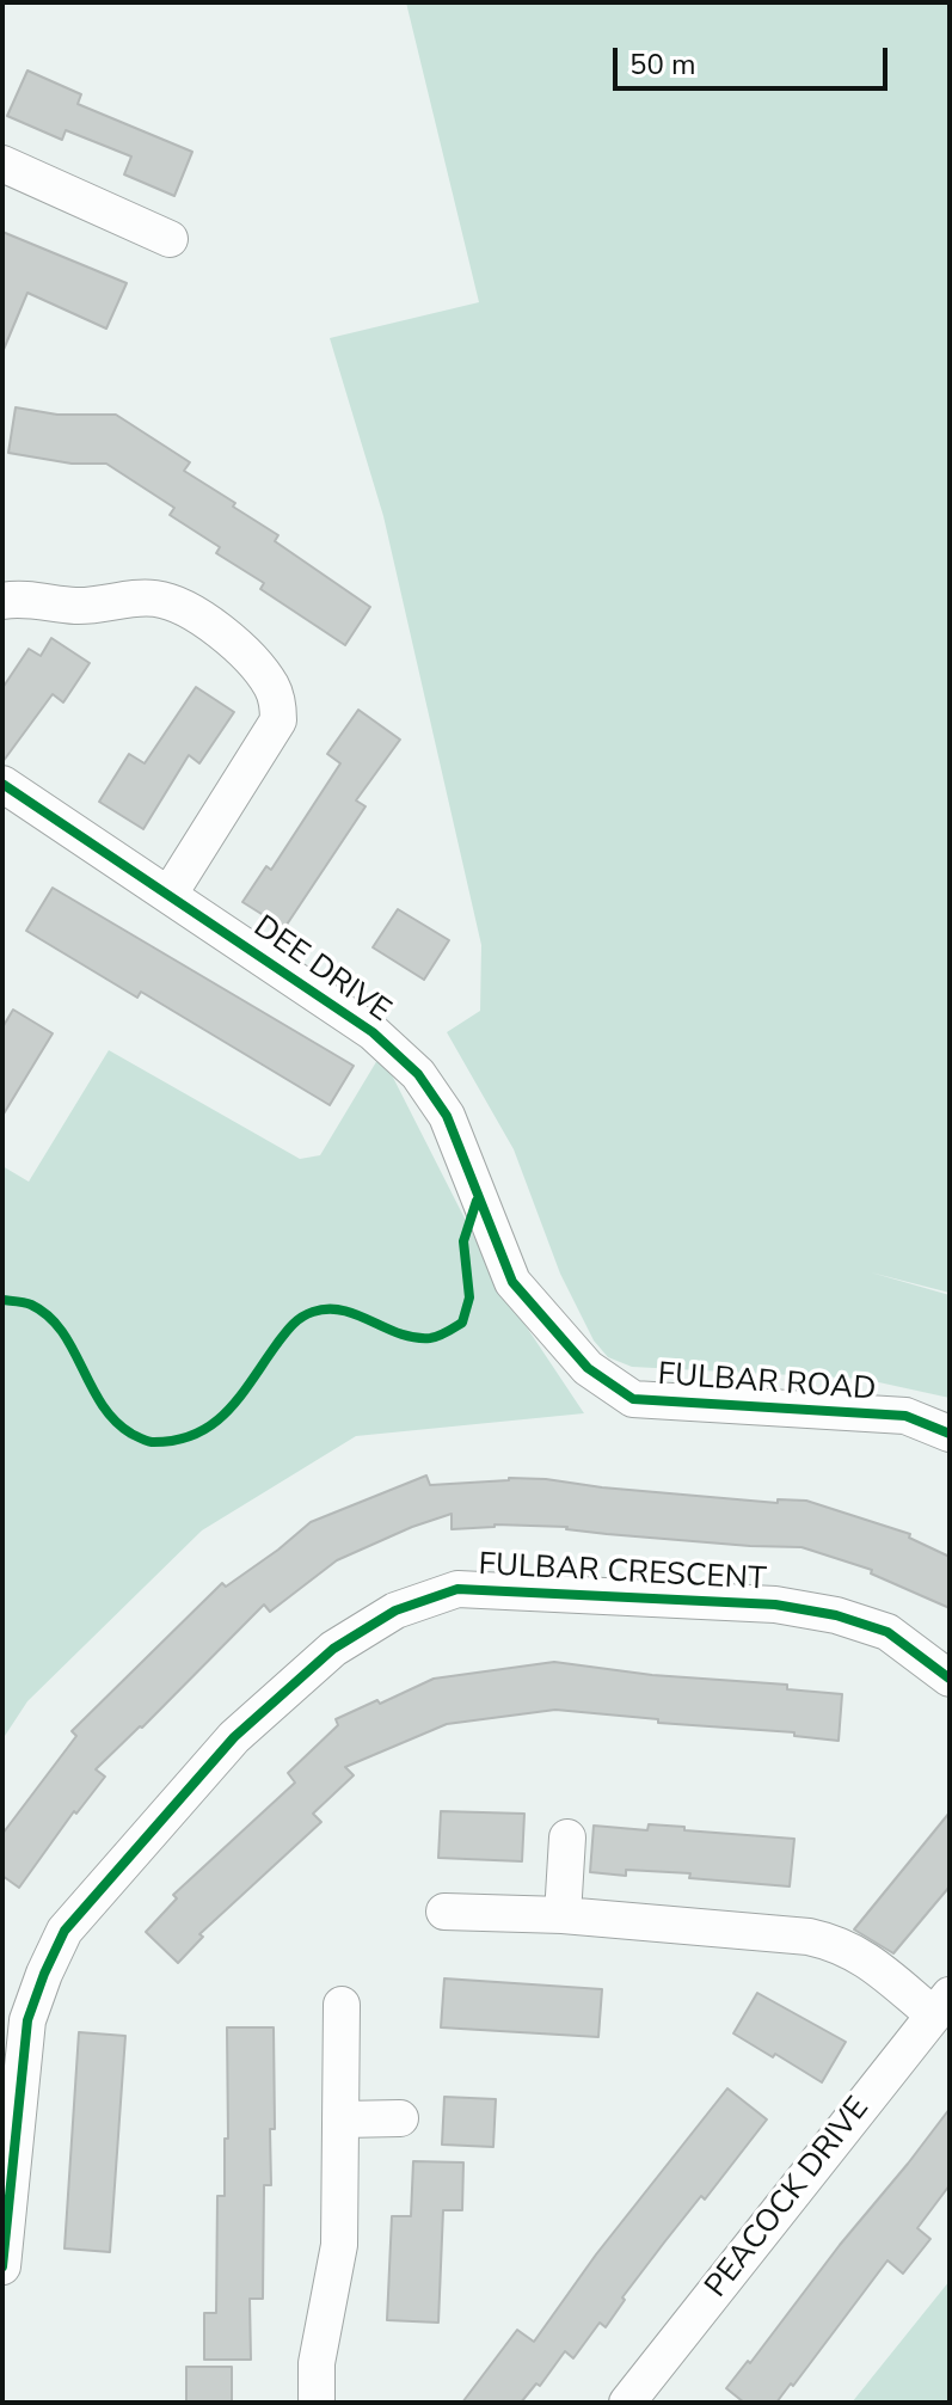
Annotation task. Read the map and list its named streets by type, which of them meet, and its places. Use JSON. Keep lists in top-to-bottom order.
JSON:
{
  "streets": {
    "street": [
      "DEE DRIVE",
      "FULBAR ROAD",
      "FULBAR CRESCENT",
      "PEACOCK DRIVE"
    ]
  },
  "crossings": [
    ["DEE DRIVE", "FULBAR ROAD"]
  ],
  "scale_bar": "50 m"
}
